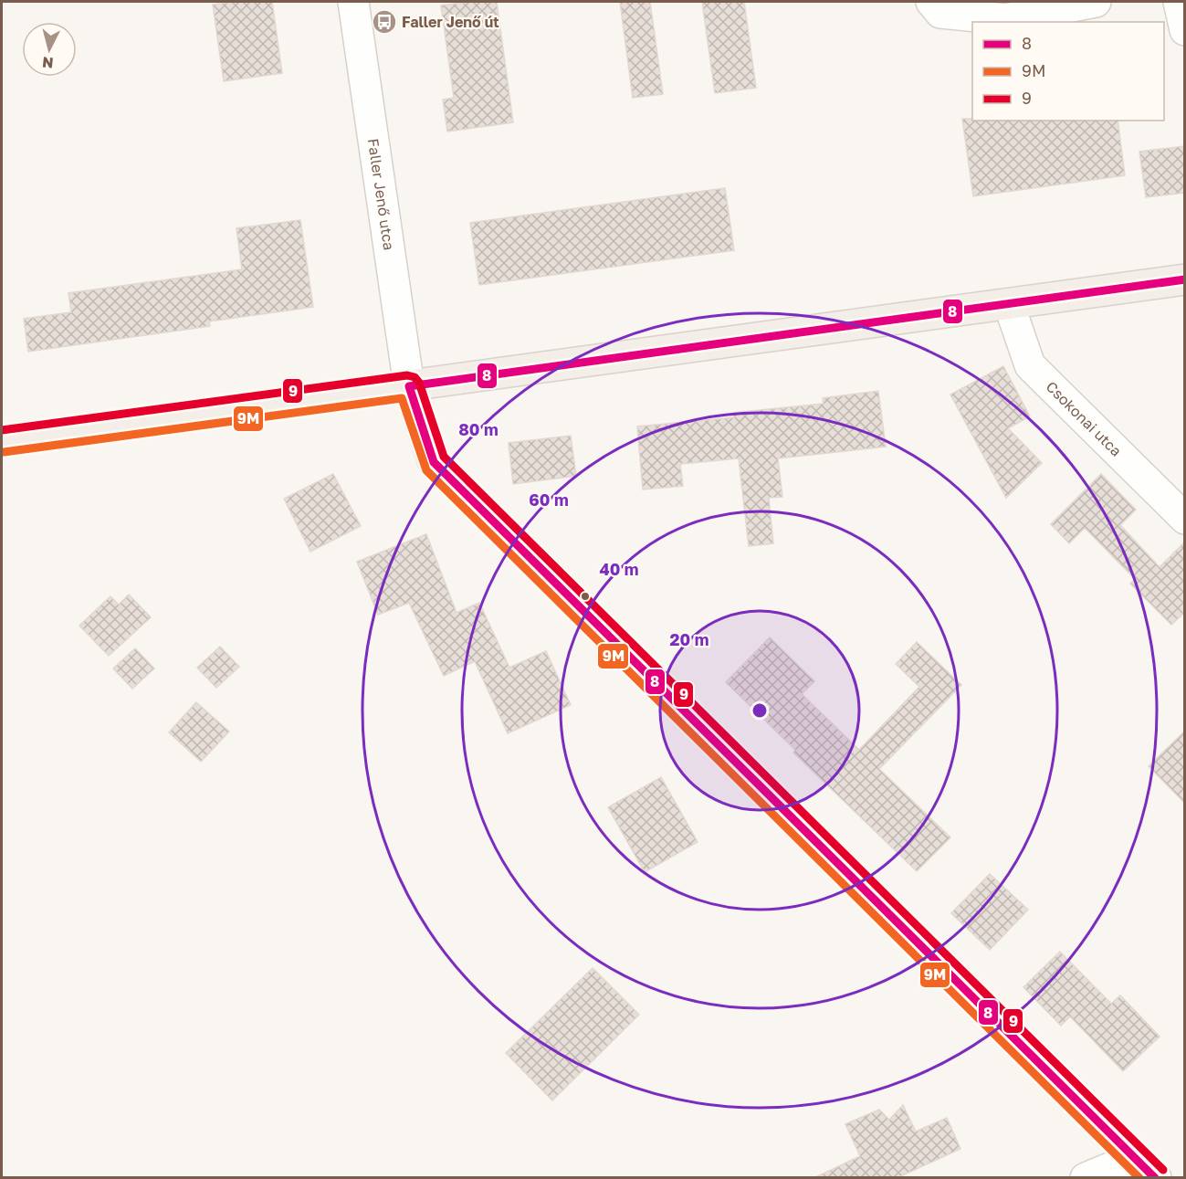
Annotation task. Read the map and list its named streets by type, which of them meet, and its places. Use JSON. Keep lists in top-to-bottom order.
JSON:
{
  "streets": {
    "street": ["Faller Jenő utca", "Csokonai utca"]
  },
  "places": {
    "bus stop": ["Faller Jenő út"]
  },
  "lines": ["transit line 8", "transit line 9", "transit line 9M"],
  "legend": ["8", "9M", "9"],
  "north": "bottom",
  "rings": [
    "80 m",
    "60 m",
    "40 m",
    "20 m"
  ]
}
